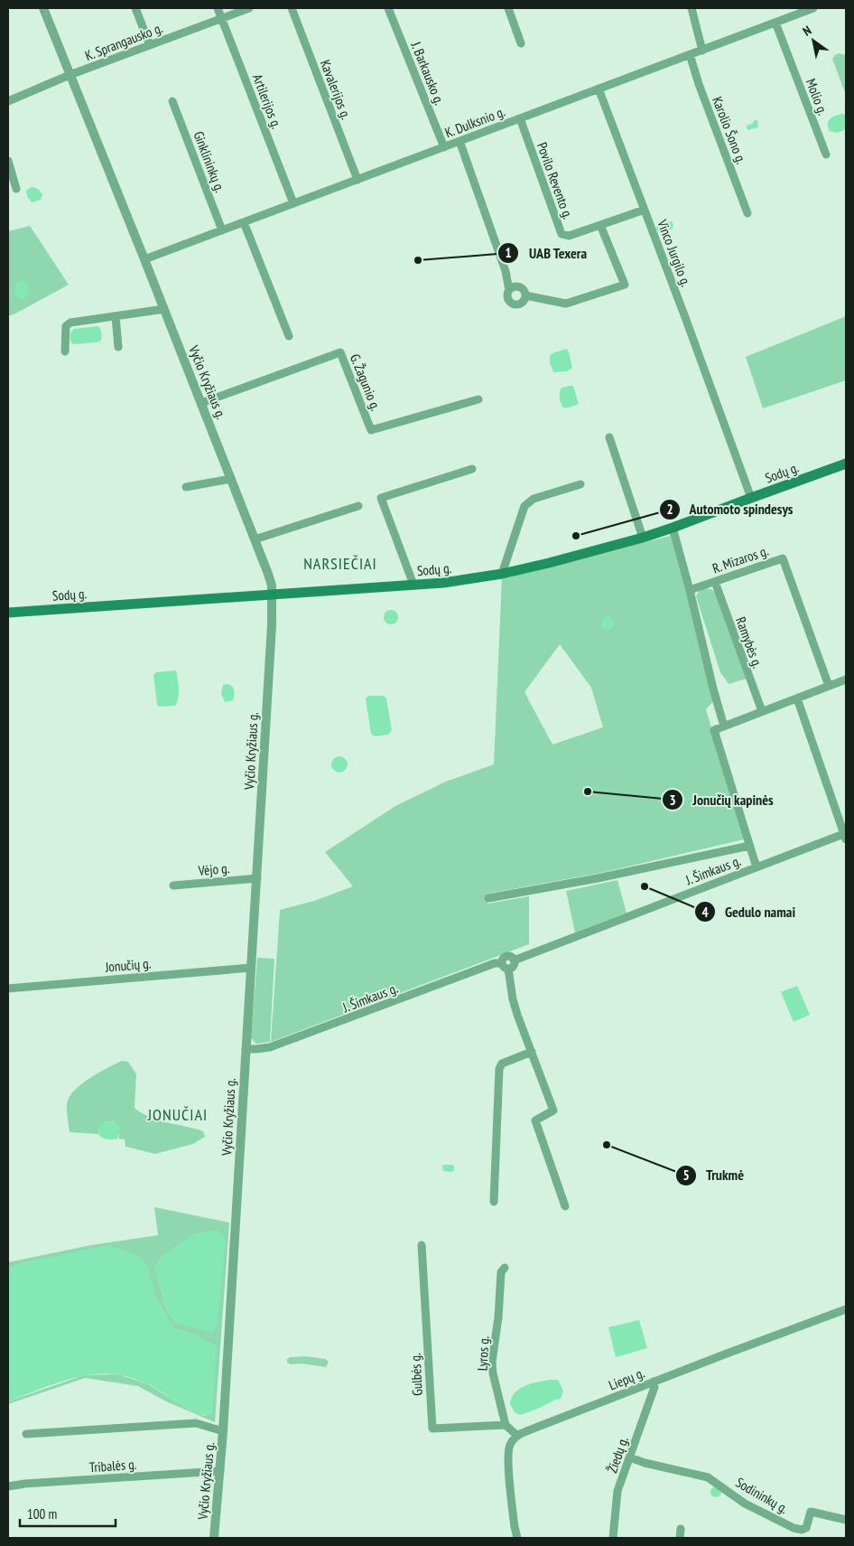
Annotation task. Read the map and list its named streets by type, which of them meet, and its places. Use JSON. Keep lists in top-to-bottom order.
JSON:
{
  "streets": {
    "main road": ["Sodų g."],
    "street": [
      "K. Sprangausko g.",
      "J. Barkausko g.",
      "Kavalerijos g.",
      "Molio g.",
      "Artilerijos g.",
      "K. Dulksnio g.",
      "Karolio Šono g.",
      "Ginklininkų g.",
      "Povilo Revento g.",
      "Vinco Jurgilo g.",
      "Vyčio Kryžiaus g.",
      "G. Žagunio g.",
      "R. Mizaros g.",
      "Ramybės g.",
      "Vėjo g.",
      "J. Šimkaus g.",
      "Jonučių g.",
      "Lyros g.",
      "Gulbės g.",
      "Liepų g.",
      "Žiedų g.",
      "Tribalės g.",
      "Sodininkų g."
    ]
  },
  "crossings": [
    ["K. Sprangausko g.", "Artilerijos g."],
    ["K. Sprangausko g.", "Vyčio Kryžiaus g."],
    ["J. Barkausko g.", "K. Dulksnio g."],
    ["Kavalerijos g.", "K. Dulksnio g."],
    ["Molio g.", "K. Dulksnio g."],
    ["Artilerijos g.", "K. Dulksnio g."],
    ["K. Dulksnio g.", "Karolio Šono g."],
    ["K. Dulksnio g.", "Ginklininkų g."],
    ["K. Dulksnio g.", "Povilo Revento g."],
    ["K. Dulksnio g.", "Vinco Jurgilo g."],
    ["K. Dulksnio g.", "Vyčio Kryžiaus g."],
    ["Vinco Jurgilo g.", "Sodų g."],
    ["Vyčio Kryžiaus g.", "G. Žagunio g."],
    ["Vyčio Kryžiaus g.", "Sodų g."],
    ["Vyčio Kryžiaus g.", "Vėjo g."],
    ["Vyčio Kryžiaus g.", "J. Šimkaus g."],
    ["Vyčio Kryžiaus g.", "Jonučių g."],
    ["Vyčio Kryžiaus g.", "Tribalės g."],
    ["R. Mizaros g.", "Ramybės g."],
    ["Lyros g.", "Gulbės g."],
    ["Liepų g.", "Žiedų g."],
    ["Žiedų g.", "Sodininkų g."]
  ],
  "districts": ["NARSIEČIAI", "JONUČIAI"],
  "places": [
    "UAB Texera",
    "Automoto spindesys",
    "Jonučių kapinės",
    "Gedulo namai",
    "Trukmė"
  ],
  "scale_bar": "100 m",
  "north": "top left"
}
